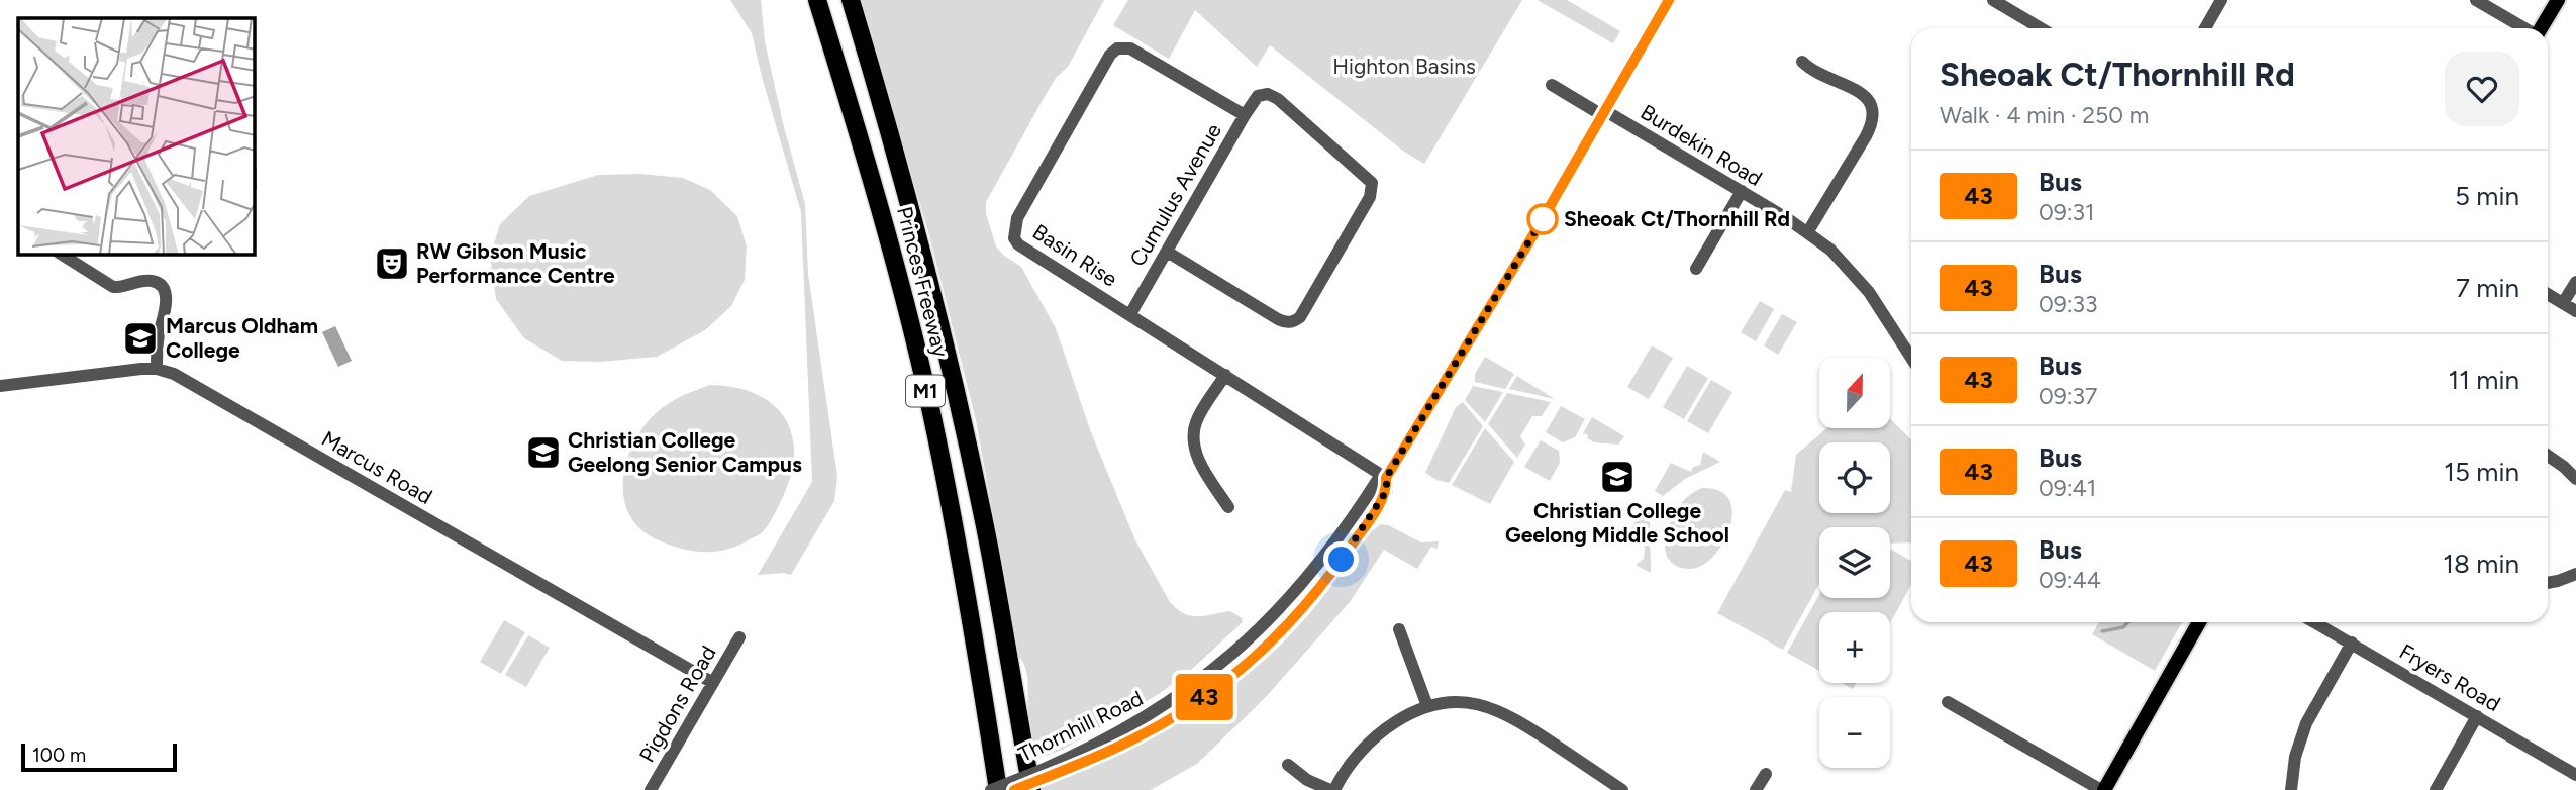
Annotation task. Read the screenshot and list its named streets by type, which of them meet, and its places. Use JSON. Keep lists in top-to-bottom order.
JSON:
{
  "streets": {
    "highway": ["Princes Freeway", "M1"],
    "street": [
      "Burdekin Road",
      "Cumulus Avenue",
      "Basin Rise",
      "Marcus Road",
      "Fryers Road",
      "Pigdons Road",
      "Thornhill Road"
    ]
  },
  "crossings": [
    ["Burdekin Road", "Thornhill Road"],
    ["Cumulus Avenue", "Basin Rise"],
    ["Basin Rise", "Thornhill Road"],
    ["Princes Freeway", "Thornhill Road"],
    ["Marcus Road", "Pigdons Road"]
  ],
  "parks": ["Highton Basins"],
  "places": {
    "other": ["Sheoak Ct/Thornhill Rd"],
    "theatre": ["RW Gibson Music Performance Centre"],
    "school or university": ["Marcus Oldham College", "Christian College Geelong Senior Campus", "Christian College Geelong Middle School"]
  },
  "lines": ["bus line 43"],
  "scale_bar": "100 m",
  "north": "top",
  "page": {
    "on_map": "43",
    "heading": ["Sheoak Ct/Thornhill Rd", "Walk · 4 min · 250 m"],
    "list": [
      {
        "mark": "43",
        "name": "Bus",
        "note": "09:31",
        "value": "5 min"
      },
      {
        "mark": "43",
        "name": "Bus",
        "note": "09:33",
        "value": "7 min"
      },
      {
        "mark": "43",
        "name": "Bus",
        "note": "09:37",
        "value": "11 min"
      },
      {
        "mark": "43",
        "name": "Bus",
        "note": "09:41",
        "value": "15 min"
      },
      {
        "mark": "43",
        "name": "Bus",
        "note": "09:44",
        "value": "18 min"
      }
    ],
    "map_buttons": ["+", "−"],
    "scale": "100 m"
  }
}
